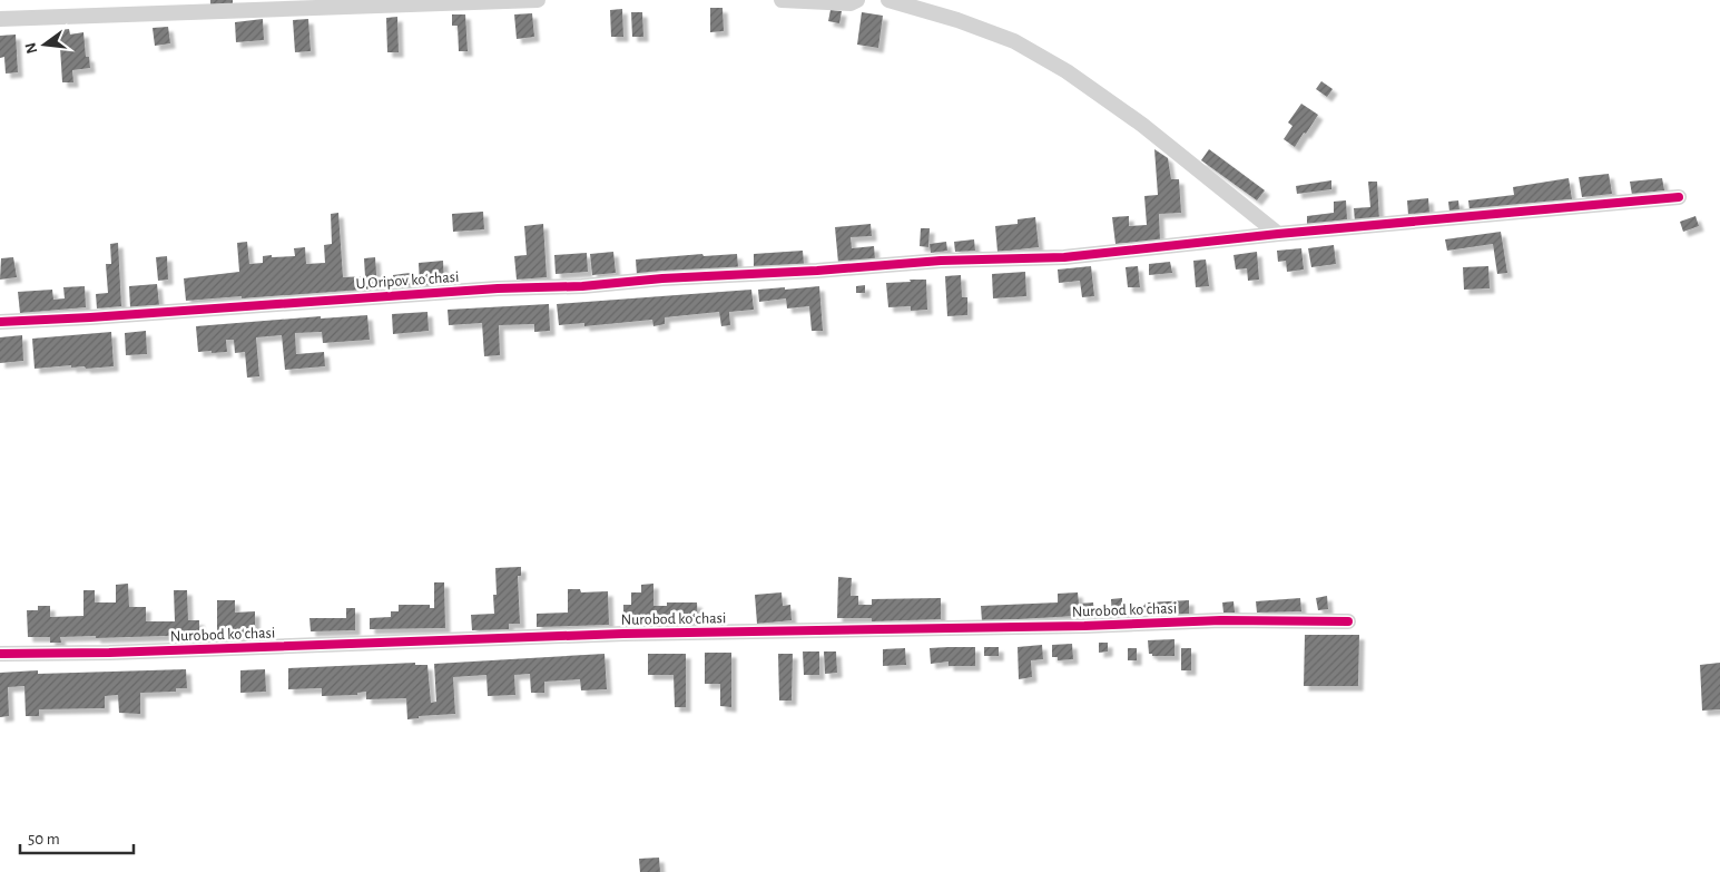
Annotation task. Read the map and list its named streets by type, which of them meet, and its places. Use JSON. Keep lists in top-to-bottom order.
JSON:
{
  "streets": {
    "street": ["U.Oripov koʻchasi", "Nurobod koʻchasi"]
  },
  "scale_bar": "50 m",
  "north": "left"
}
